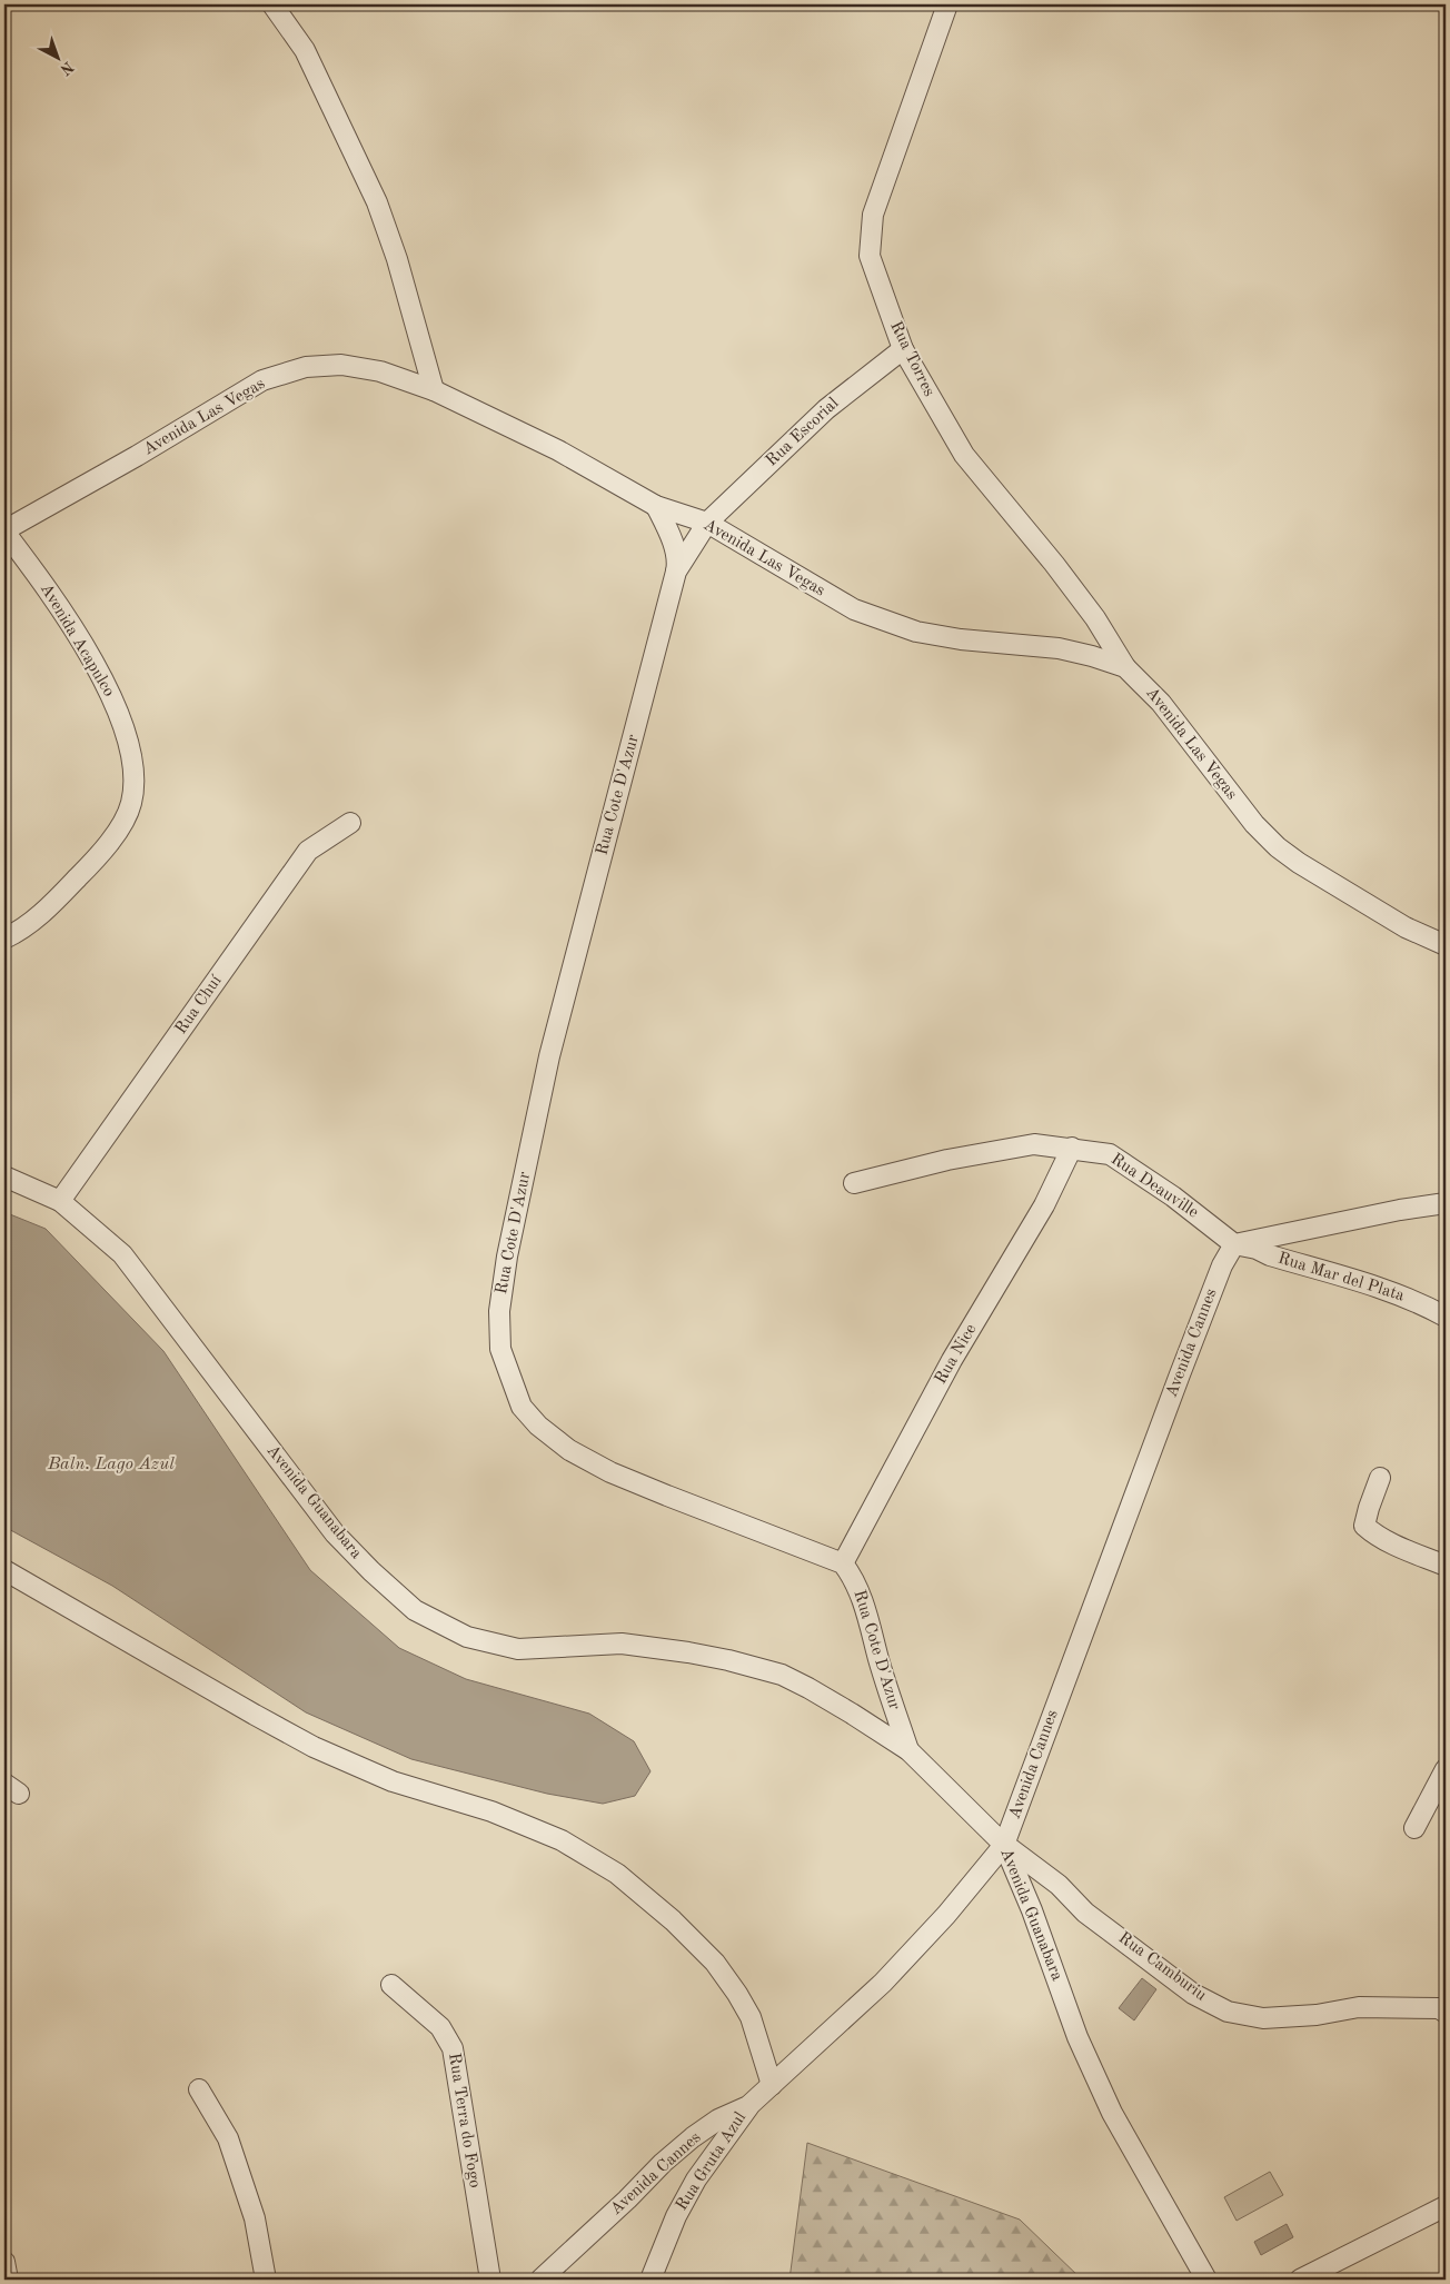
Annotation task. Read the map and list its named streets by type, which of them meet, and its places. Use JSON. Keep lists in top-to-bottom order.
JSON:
{
  "streets": {
    "street": [
      "Rua Torres",
      "Avenida Las Vegas",
      "Rua Escorial",
      "Avenida Acapulco",
      "Rua Cote D'Azur",
      "Rua Chuí",
      "Rua Deauville",
      "Rua Mar del Plata",
      "Avenida Cannes",
      "Rua Nice",
      "Avenida Guanabara",
      "Rua Camburiu",
      "Rua Terra do Fogo",
      "Rua Gruta Azul"
    ]
  },
  "crossings": [
    ["Rua Torres", "Avenida Las Vegas"],
    ["Rua Torres", "Rua Escorial"],
    ["Avenida Las Vegas", "Rua Escorial"],
    ["Avenida Las Vegas", "Avenida Acapulco"],
    ["Avenida Las Vegas", "Rua Cote D'Azur"],
    ["Rua Escorial", "Rua Cote D'Azur"],
    ["Rua Cote D'Azur", "Rua Nice"],
    ["Rua Cote D'Azur", "Avenida Guanabara"],
    ["Rua Chuí", "Avenida Guanabara"],
    ["Rua Deauville", "Rua Mar del Plata"],
    ["Rua Deauville", "Avenida Cannes"],
    ["Rua Deauville", "Rua Nice"],
    ["Rua Mar del Plata", "Avenida Cannes"],
    ["Avenida Cannes", "Avenida Guanabara"],
    ["Avenida Cannes", "Rua Camburiu"],
    ["Avenida Cannes", "Rua Gruta Azul"],
    ["Avenida Guanabara", "Rua Camburiu"]
  ],
  "water": ["Baln. Lago Azul"],
  "north": "bottom right"
}
